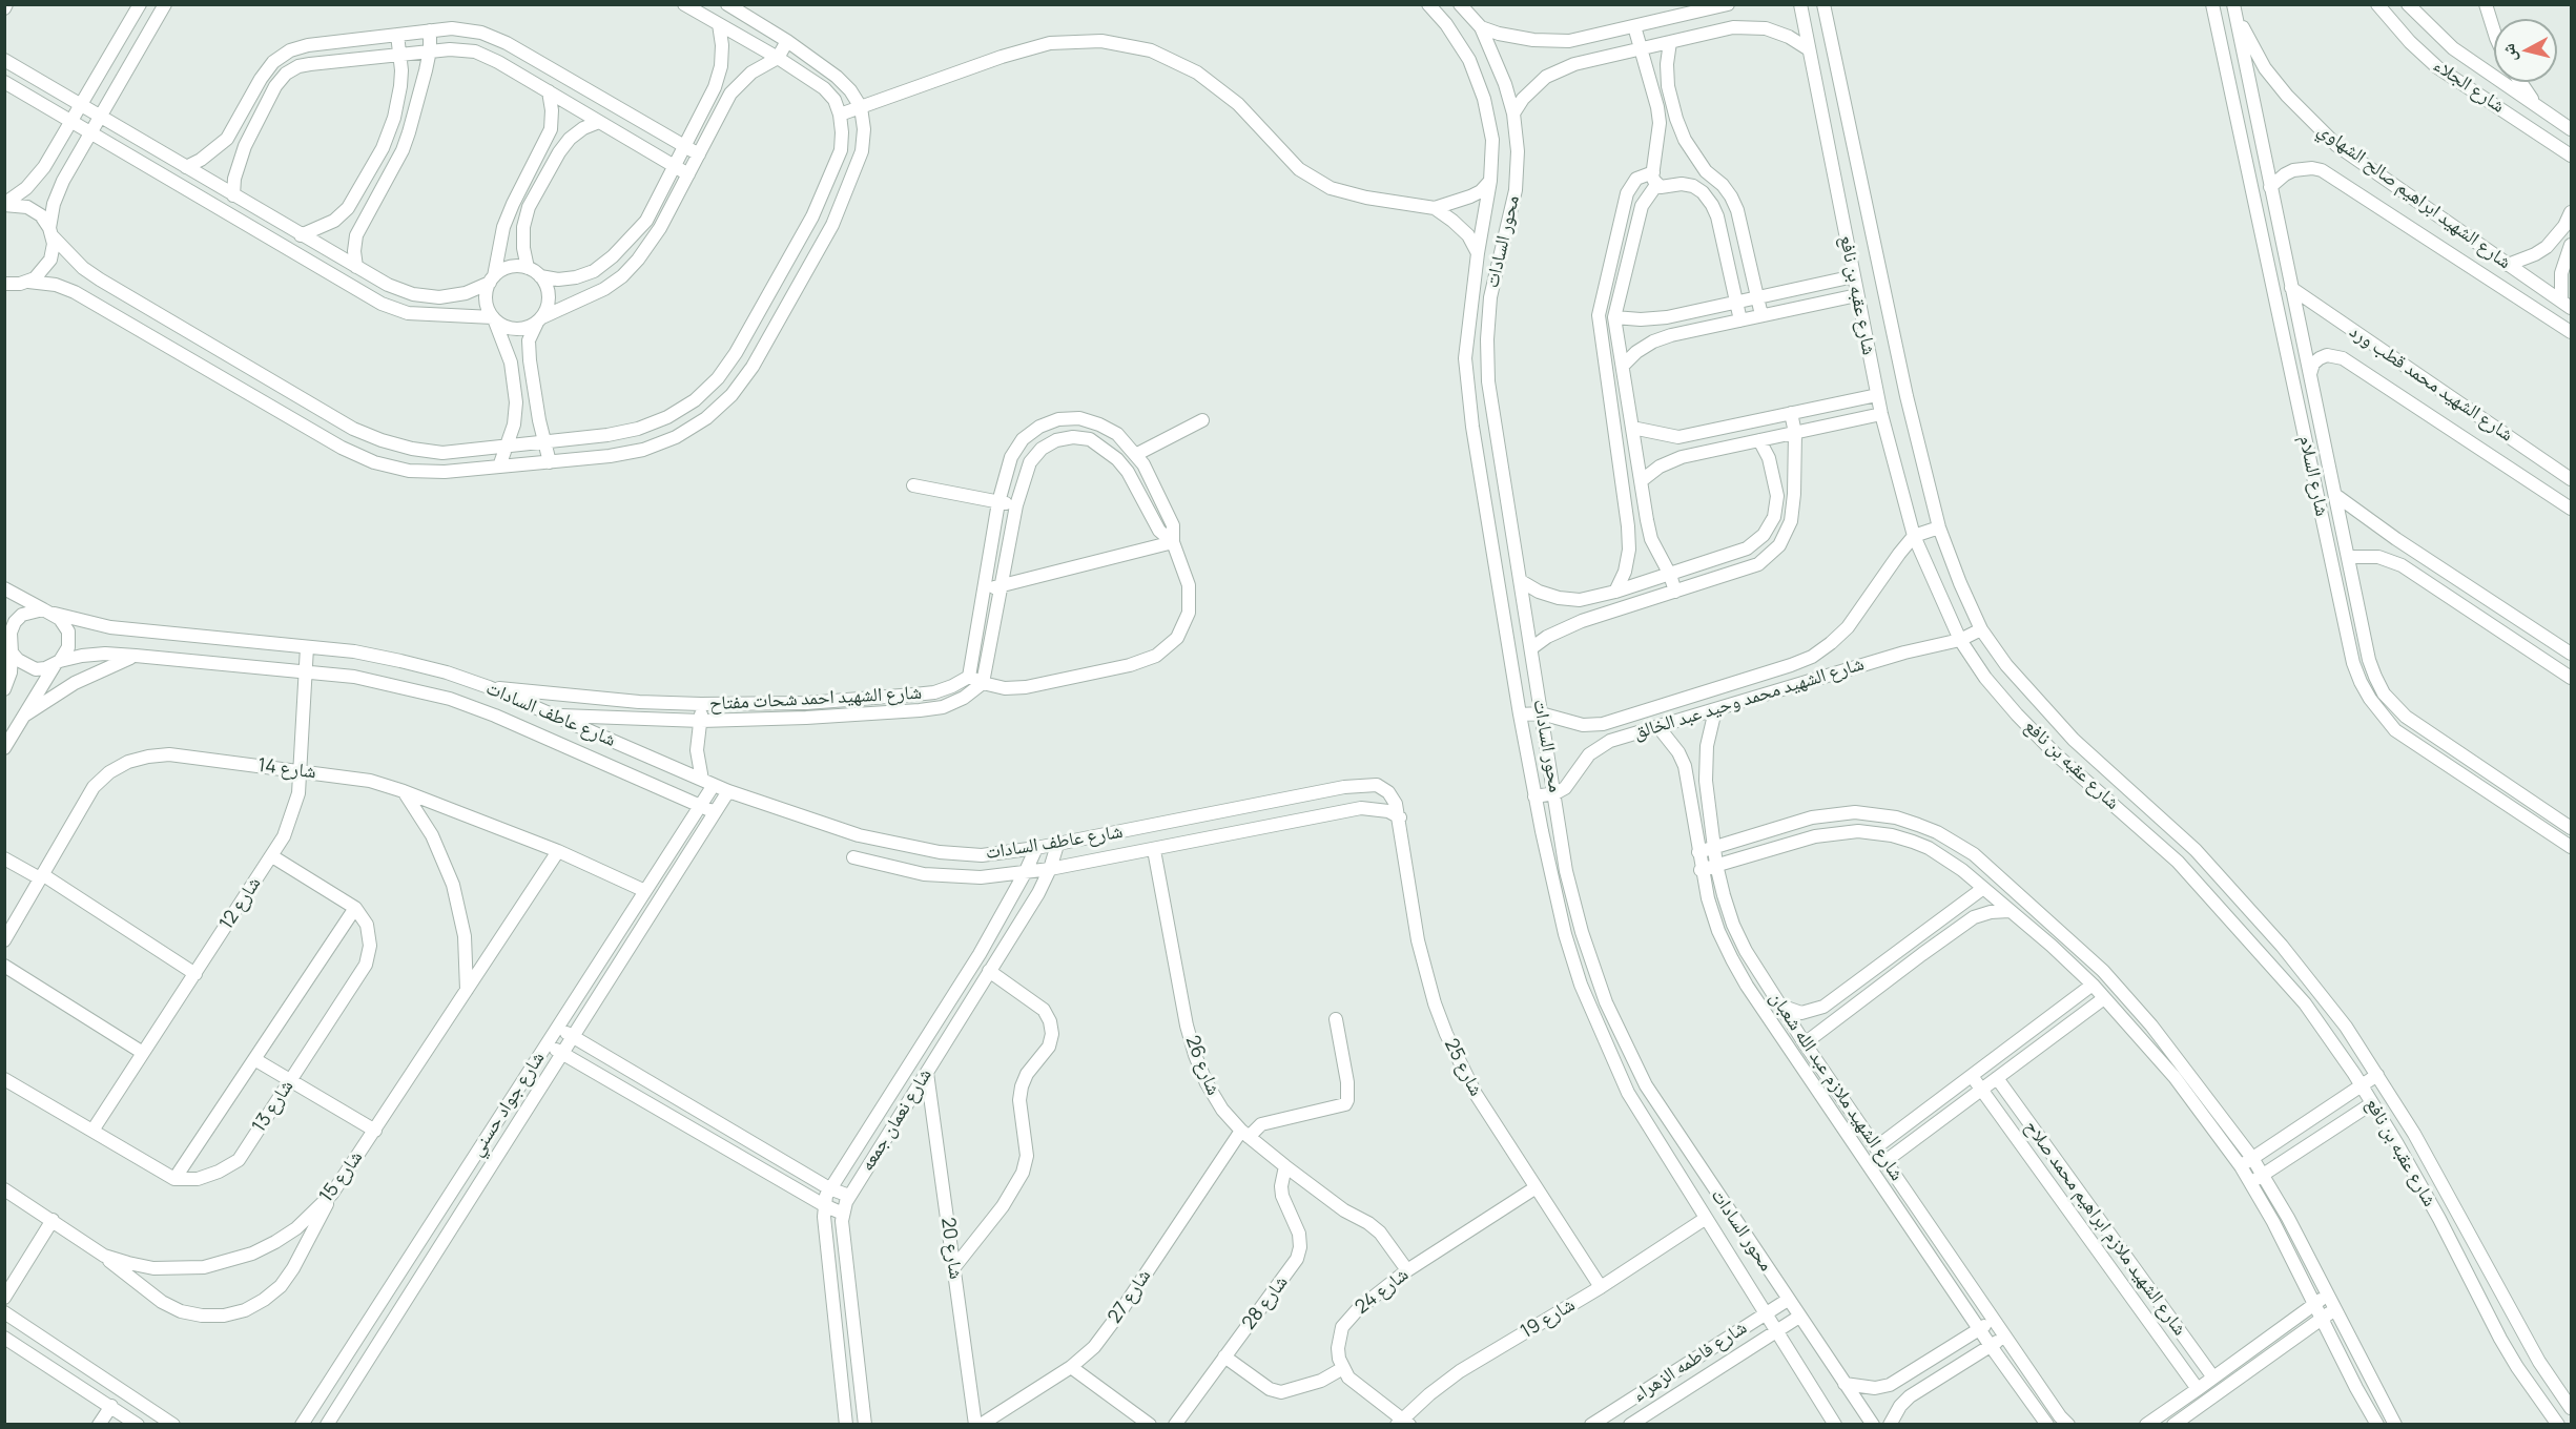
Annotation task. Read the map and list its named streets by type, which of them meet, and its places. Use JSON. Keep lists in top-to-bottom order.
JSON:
{
  "streets": {
    "street": [
      "شارع الجلاء",
      "شارع الشهيد ابراهيم صالح الشهاوي",
      "محور السادات",
      "شارع عقبه بن نافع",
      "شارع الشهيد محمد قطب ورد",
      "شارع السلام",
      "شارع الشهيد احمد شحات مفتاح",
      "شارع الشهيد محمد وحيد عبد الخالق",
      "شارع عاطف السادات",
      "شارع 14",
      "شارع 12",
      "شارع 26",
      "شارع 25",
      "شارع الشهيد ملازم عبد الله شعبان",
      "شارع جواد حسني",
      "شارع 13",
      "شارع نعمان جمعه",
      "شارع 15",
      "شارع الشهيد ملازم ابراهيم محمد صلاح",
      "شارع 20",
      "شارع 24",
      "شارع 27",
      "شارع 28",
      "شارع 19",
      "شارع فاطمه الزهراء"
    ]
  },
  "crossings": [
    ["شارع الشهيد ابراهيم صالح الشهاوي", "شارع السلام"],
    ["محور السادات", "شارع الشهيد محمد وحيد عبد الخالق"],
    ["محور السادات", "شارع 19"],
    ["محور السادات", "شارع فاطمه الزهراء"],
    ["شارع عقبه بن نافع", "شارع الشهيد محمد وحيد عبد الخالق"],
    ["شارع الشهيد محمد قطب ورد", "شارع السلام"],
    ["شارع الشهيد احمد شحات مفتاح", "شارع عاطف السادات"],
    ["شارع الشهيد محمد وحيد عبد الخالق", "شارع الشهيد ملازم عبد الله شعبان"],
    ["شارع عاطف السادات", "شارع 12"],
    ["شارع عاطف السادات", "شارع 26"],
    ["شارع عاطف السادات", "شارع 25"],
    ["شارع عاطف السادات", "شارع جواد حسني"],
    ["شارع عاطف السادات", "شارع نعمان جمعه"],
    ["شارع 14", "شارع 12"],
    ["شارع 14", "شارع جواد حسني"],
    ["شارع 14", "شارع 15"],
    ["شارع 26", "شارع 24"],
    ["شارع 26", "شارع 27"],
    ["شارع 26", "شارع 28"],
    ["شارع 25", "شارع 24"],
    ["شارع 25", "شارع 19"],
    ["شارع نعمان جمعه", "شارع 20"]
  ],
  "north": "left"
}
